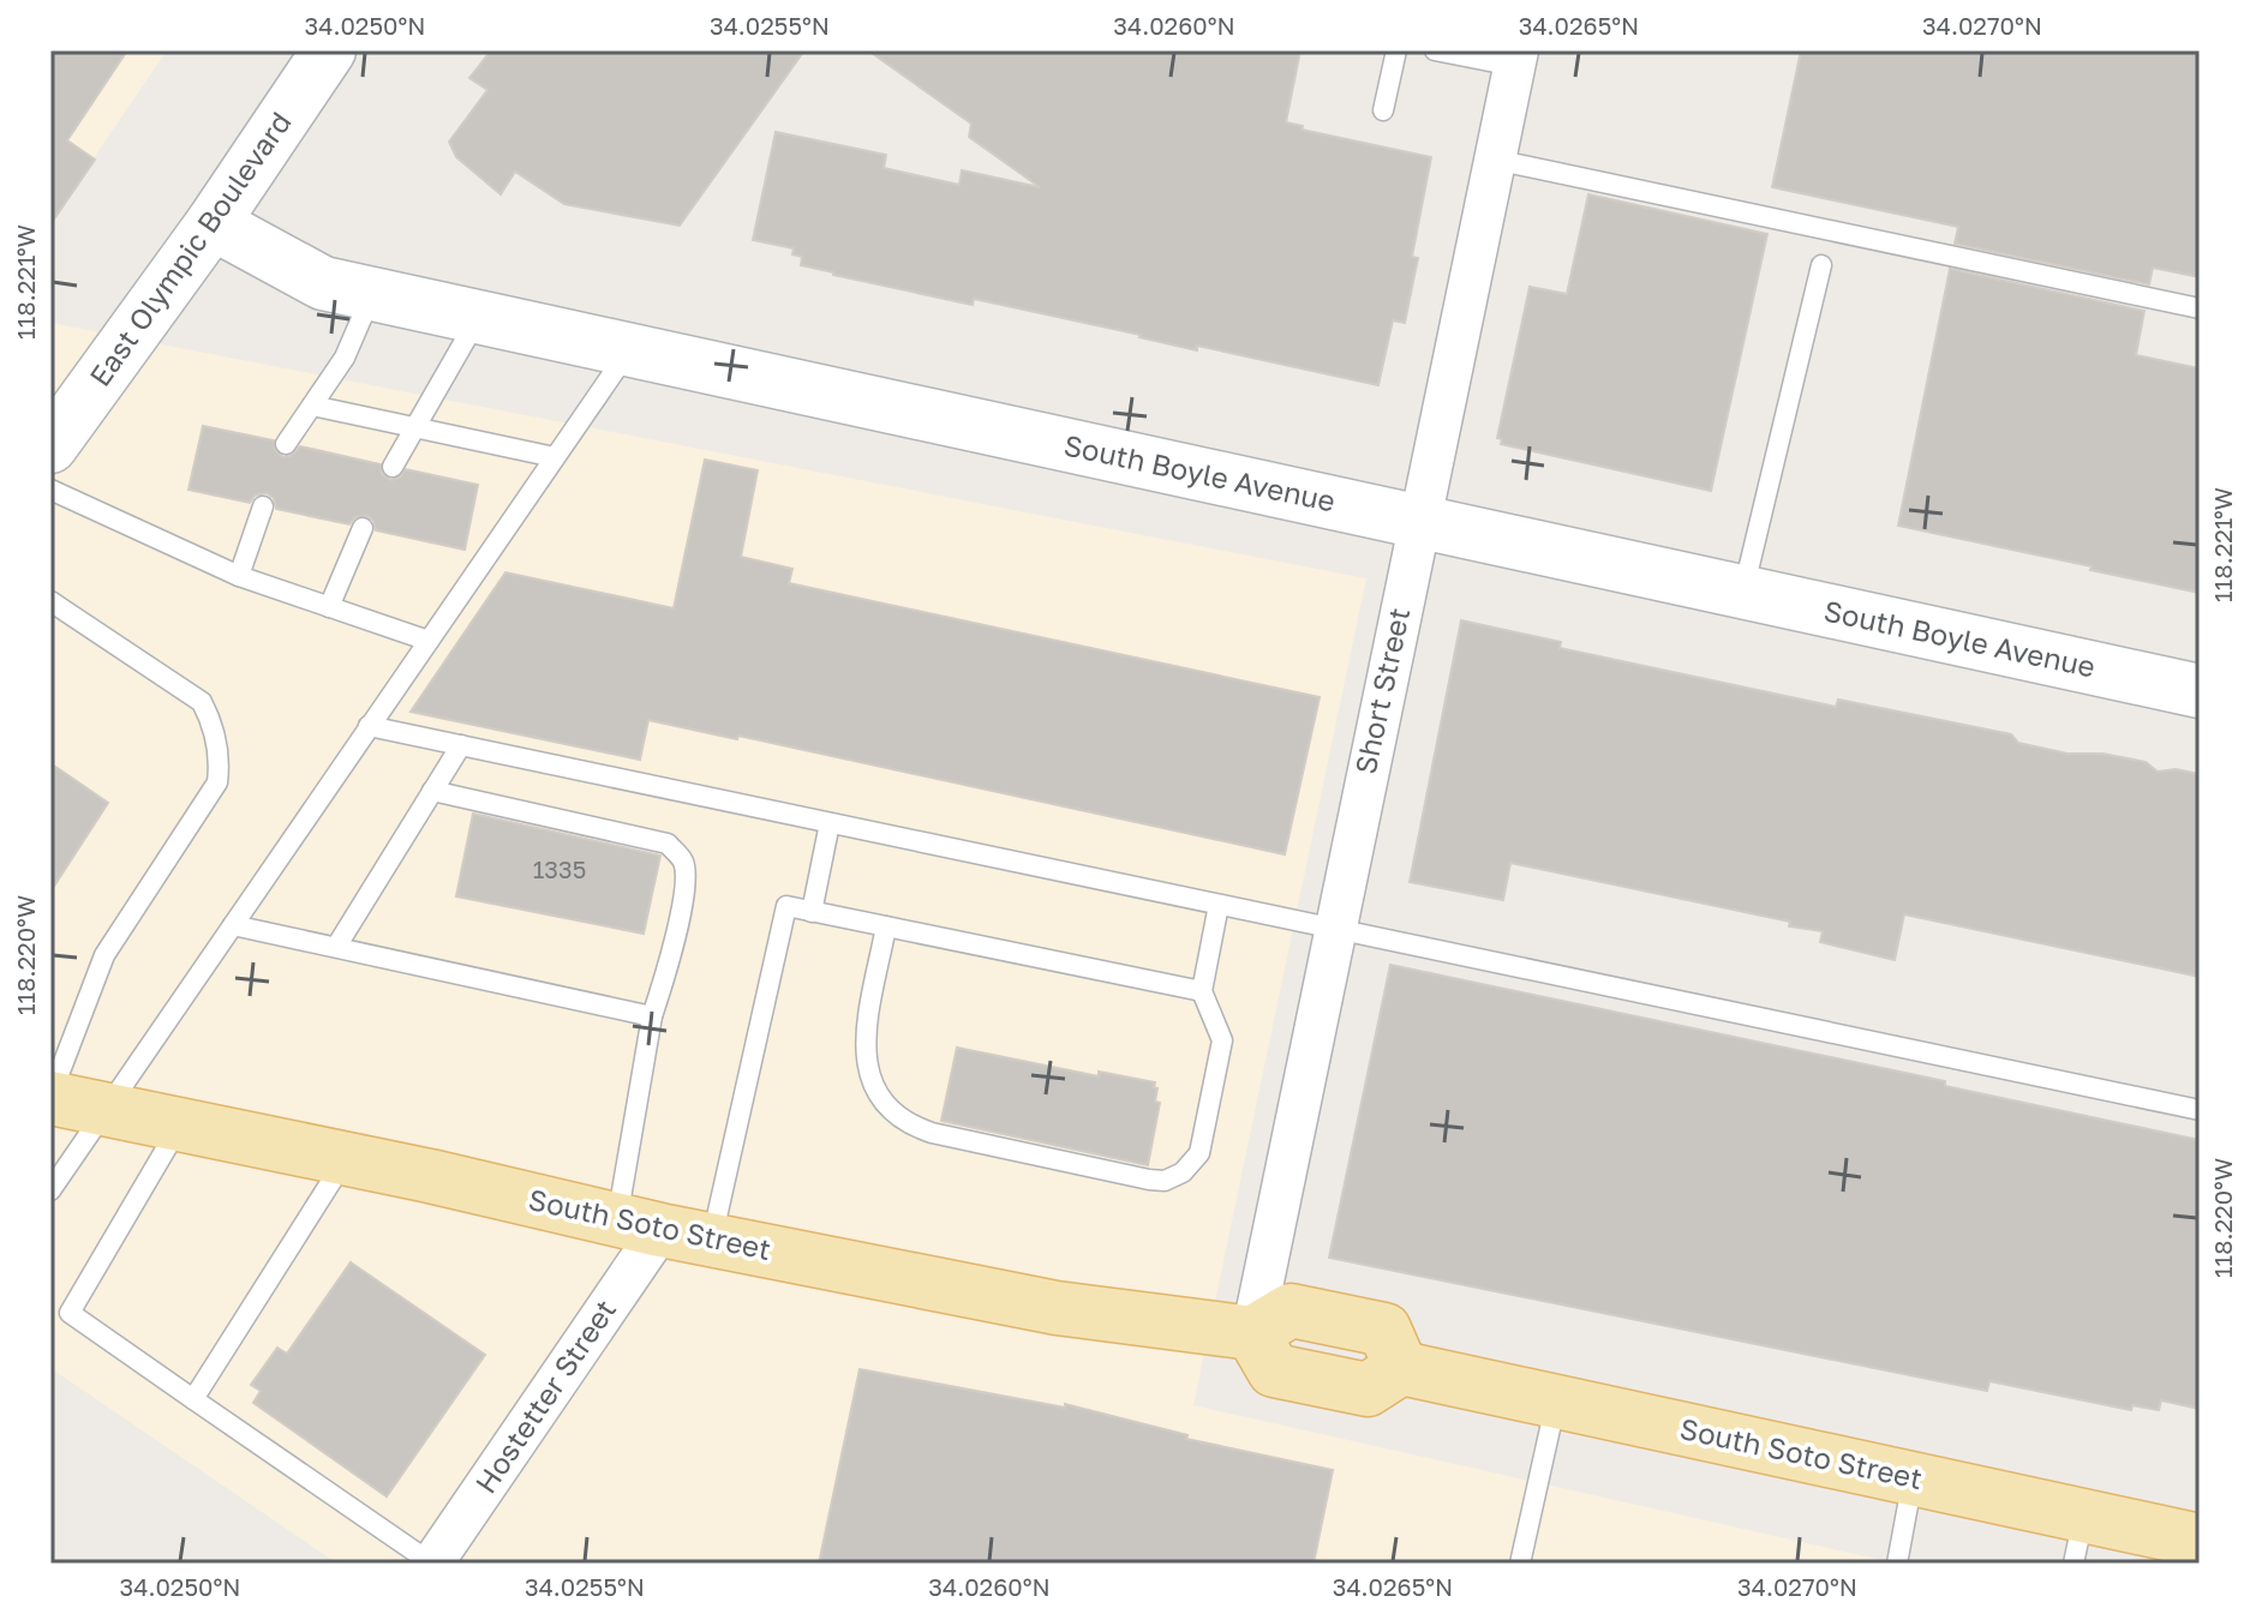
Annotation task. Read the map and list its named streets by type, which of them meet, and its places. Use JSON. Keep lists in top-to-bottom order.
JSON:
{
  "streets": {
    "main road": ["East Olympic Boulevard", "South Boyle Avenue", "South Soto Street"],
    "street": ["Short Street", "Hostetter Street"]
  },
  "crossings": [
    ["East Olympic Boulevard", "South Boyle Avenue"],
    ["South Boyle Avenue", "Short Street"],
    ["Short Street", "South Soto Street"],
    ["South Soto Street", "Hostetter Street"]
  ],
  "house_numbers": ["1335"],
  "coordinates": [
    "34.0250°N",
    "34.0255°N",
    "34.0260°N",
    "34.0265°N",
    "34.0270°N",
    "118.221°W",
    "118.220°W"
  ]
}
